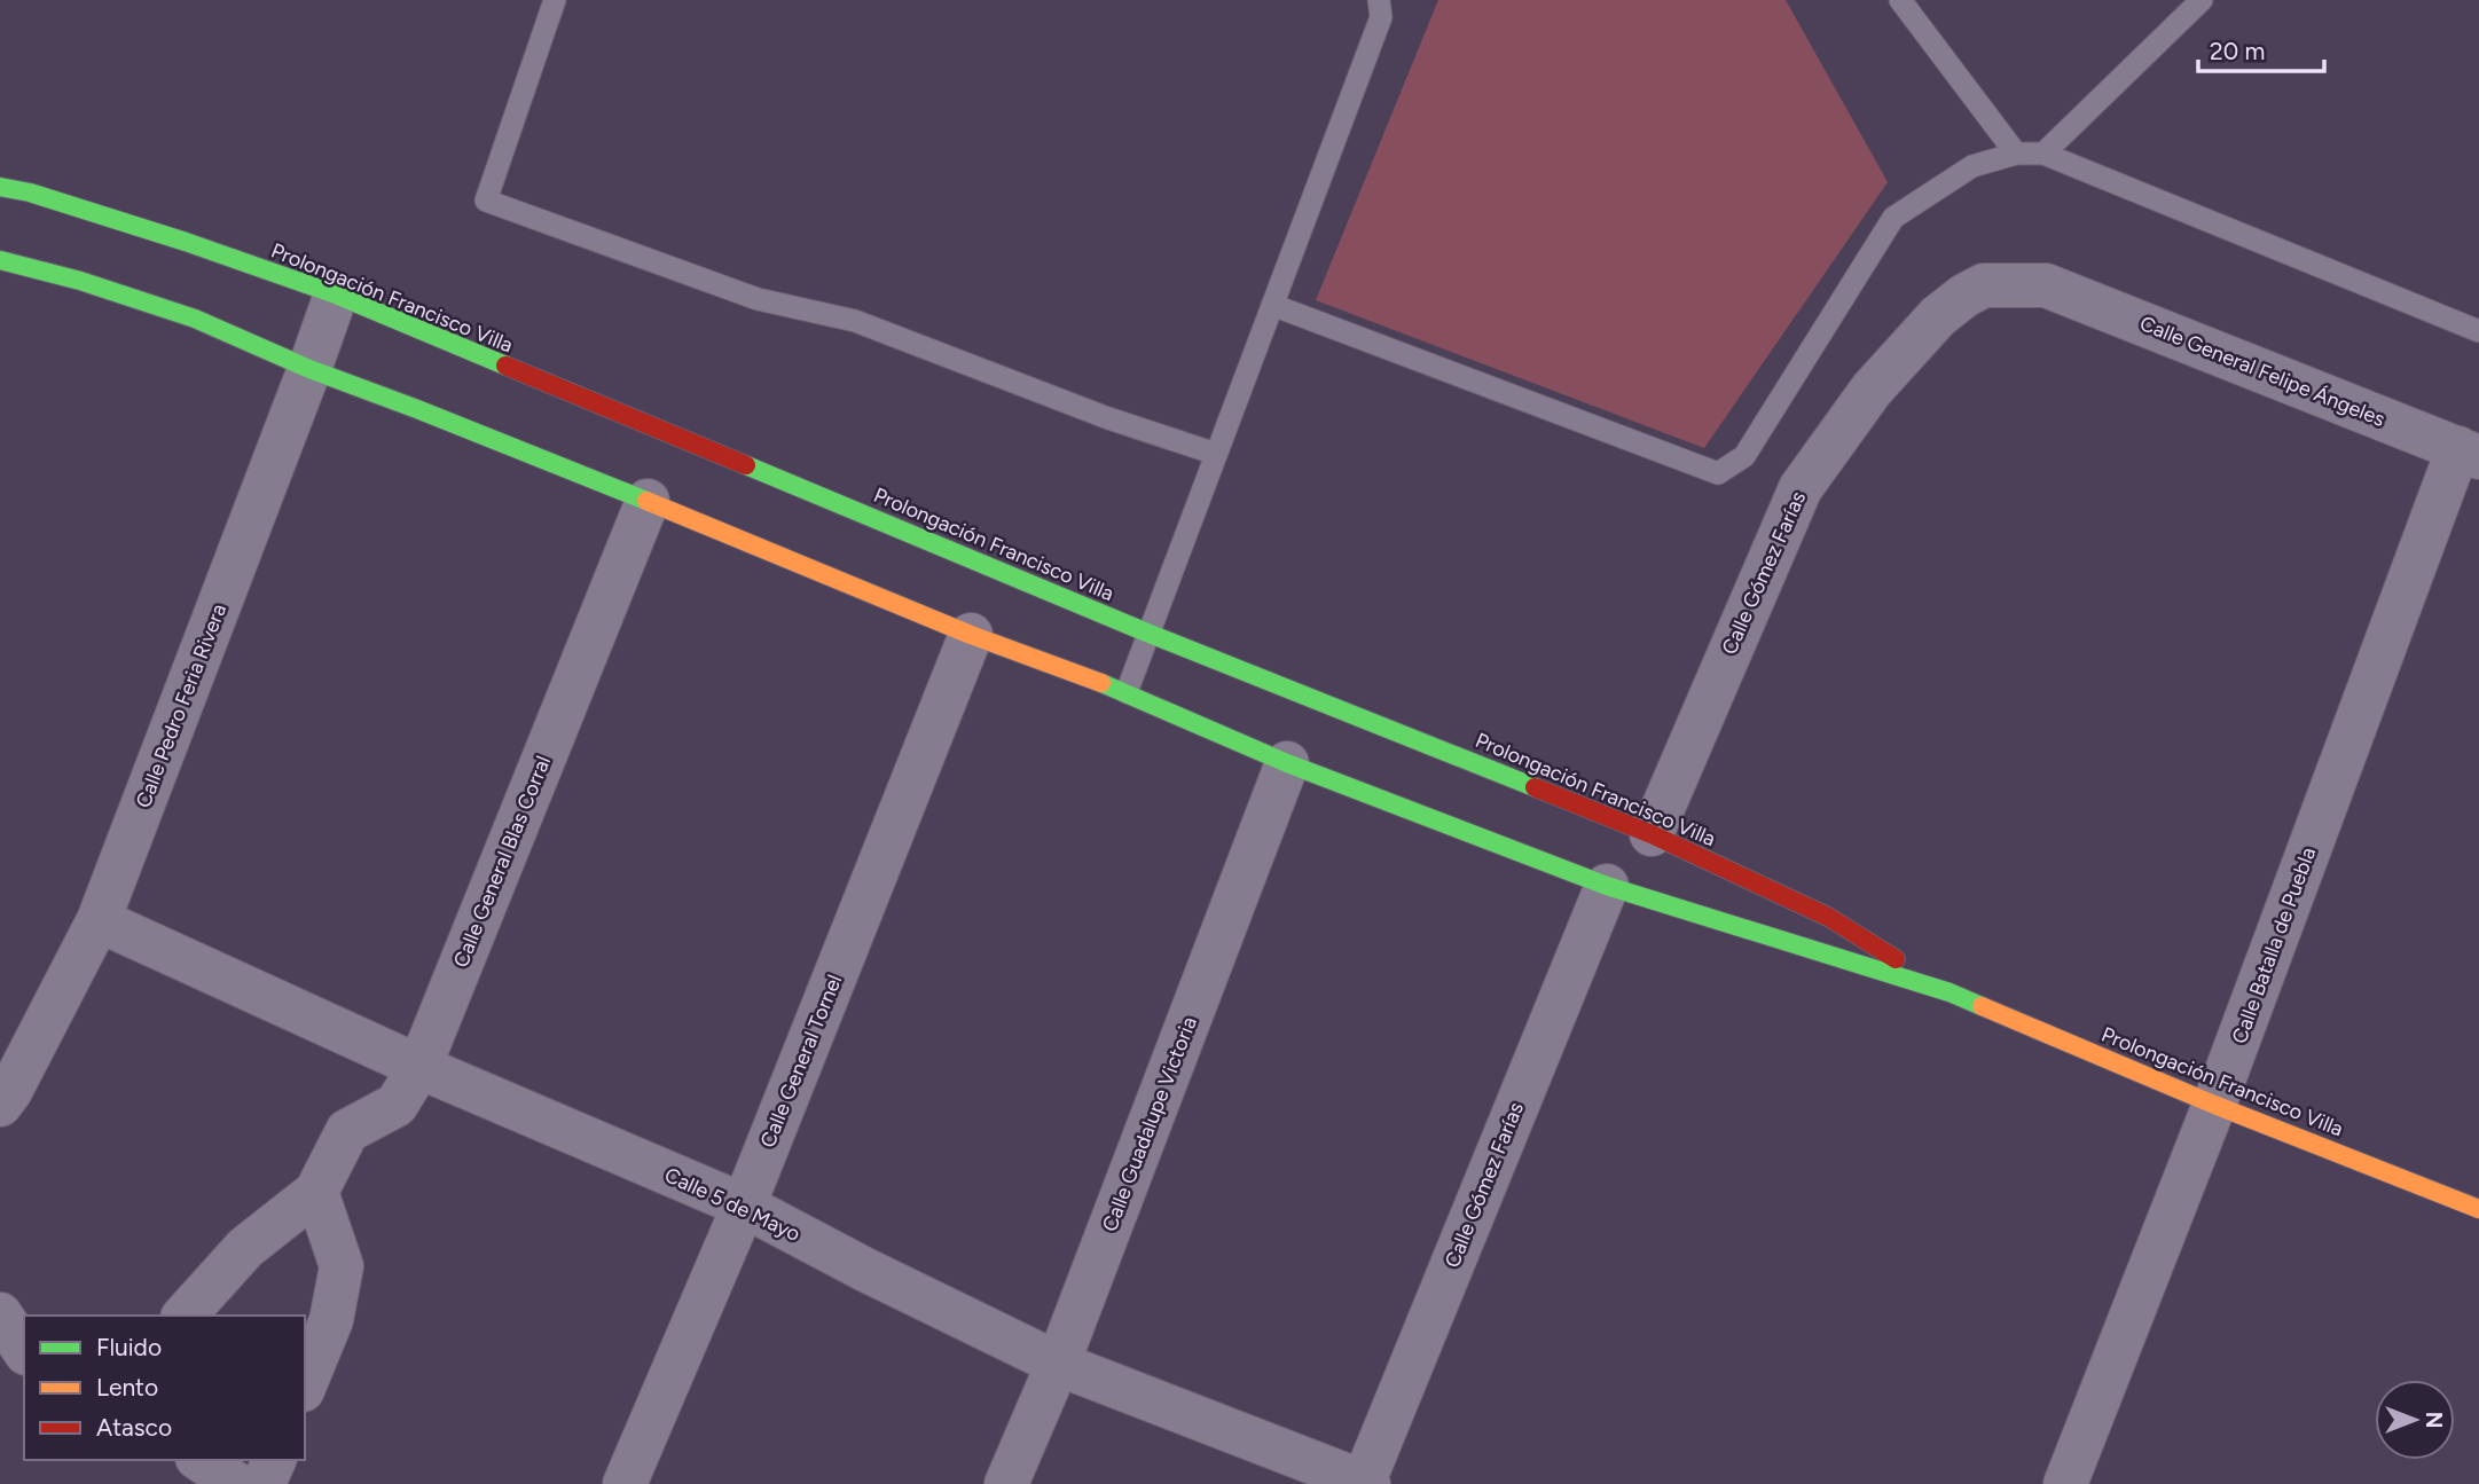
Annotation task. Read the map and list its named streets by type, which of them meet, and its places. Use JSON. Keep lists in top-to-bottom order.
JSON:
{
  "streets": {
    "main road": ["Prolongación Francisco Villa"],
    "street": [
      "Calle General Felipe Ángeles",
      "Calle Gómez Farías",
      "Calle Pedro Feria Rivera",
      "Calle General Blas Corral",
      "Calle Batalla de Puebla",
      "Calle General Tornel",
      "Calle Guadalupe Victoria",
      "Calle 5 de Mayo"
    ]
  },
  "crossings": [
    ["Prolongación Francisco Villa", "Calle Gómez Farías"],
    ["Prolongación Francisco Villa", "Calle Pedro Feria Rivera"],
    ["Prolongación Francisco Villa", "Calle General Blas Corral"],
    ["Prolongación Francisco Villa", "Calle Batalla de Puebla"],
    ["Prolongación Francisco Villa", "Calle General Tornel"],
    ["Prolongación Francisco Villa", "Calle Guadalupe Victoria"],
    ["Calle General Felipe Ángeles", "Calle Gómez Farías"],
    ["Calle General Felipe Ángeles", "Calle Batalla de Puebla"],
    ["Calle Gómez Farías", "Calle 5 de Mayo"],
    ["Calle Pedro Feria Rivera", "Calle 5 de Mayo"],
    ["Calle General Blas Corral", "Calle 5 de Mayo"],
    ["Calle General Tornel", "Calle 5 de Mayo"],
    ["Calle Guadalupe Victoria", "Calle 5 de Mayo"]
  ],
  "legend": ["Fluido", "Lento", "Atasco"],
  "scale_bar": "20 m",
  "north": "right"
}
